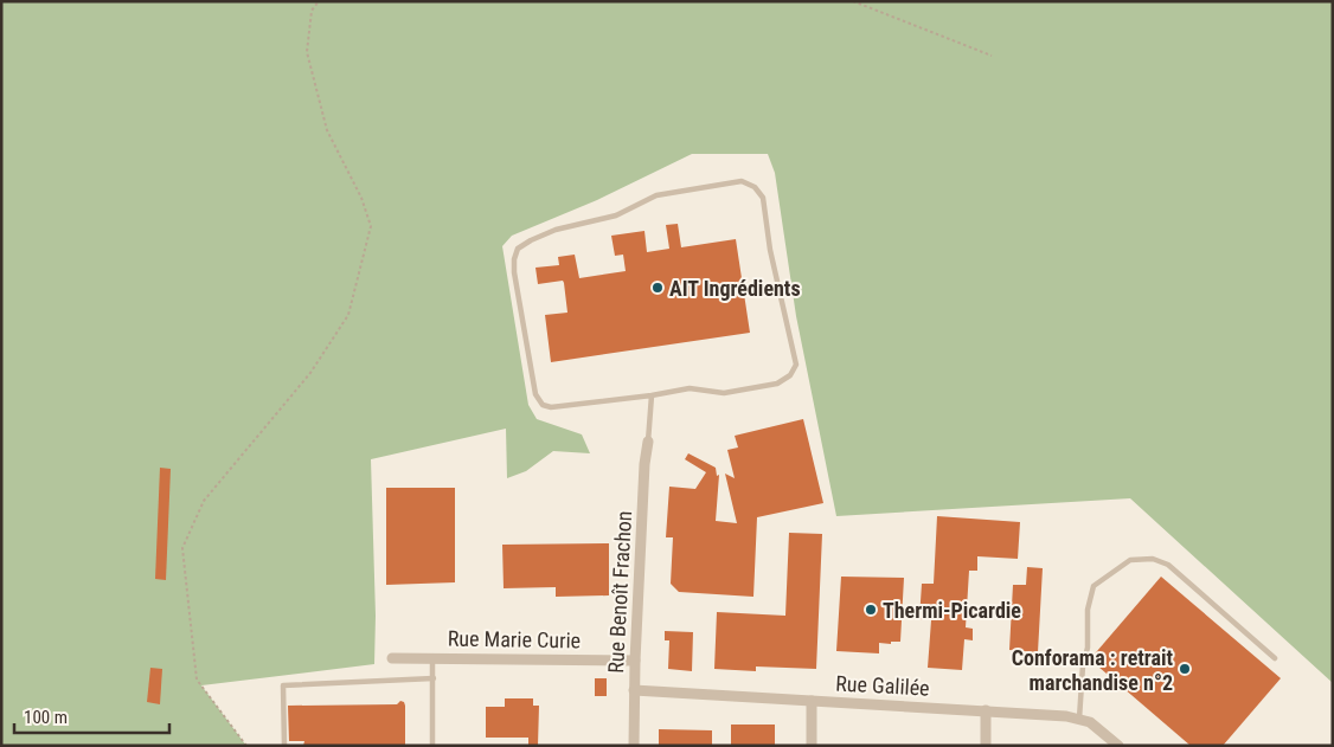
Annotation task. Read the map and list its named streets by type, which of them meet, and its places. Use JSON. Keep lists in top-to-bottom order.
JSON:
{
  "streets": {
    "street": ["Rue Benoît Frachon", "Rue Marie Curie", "Rue Galilée"]
  },
  "crossings": [
    ["Rue Benoît Frachon", "Rue Marie Curie"],
    ["Rue Benoît Frachon", "Rue Galilée"]
  ],
  "places": ["AIT Ingrédients", "Thermi-Picardie", "Conforama : retrait marchandise n°2"],
  "scale_bar": "100 m"
}
